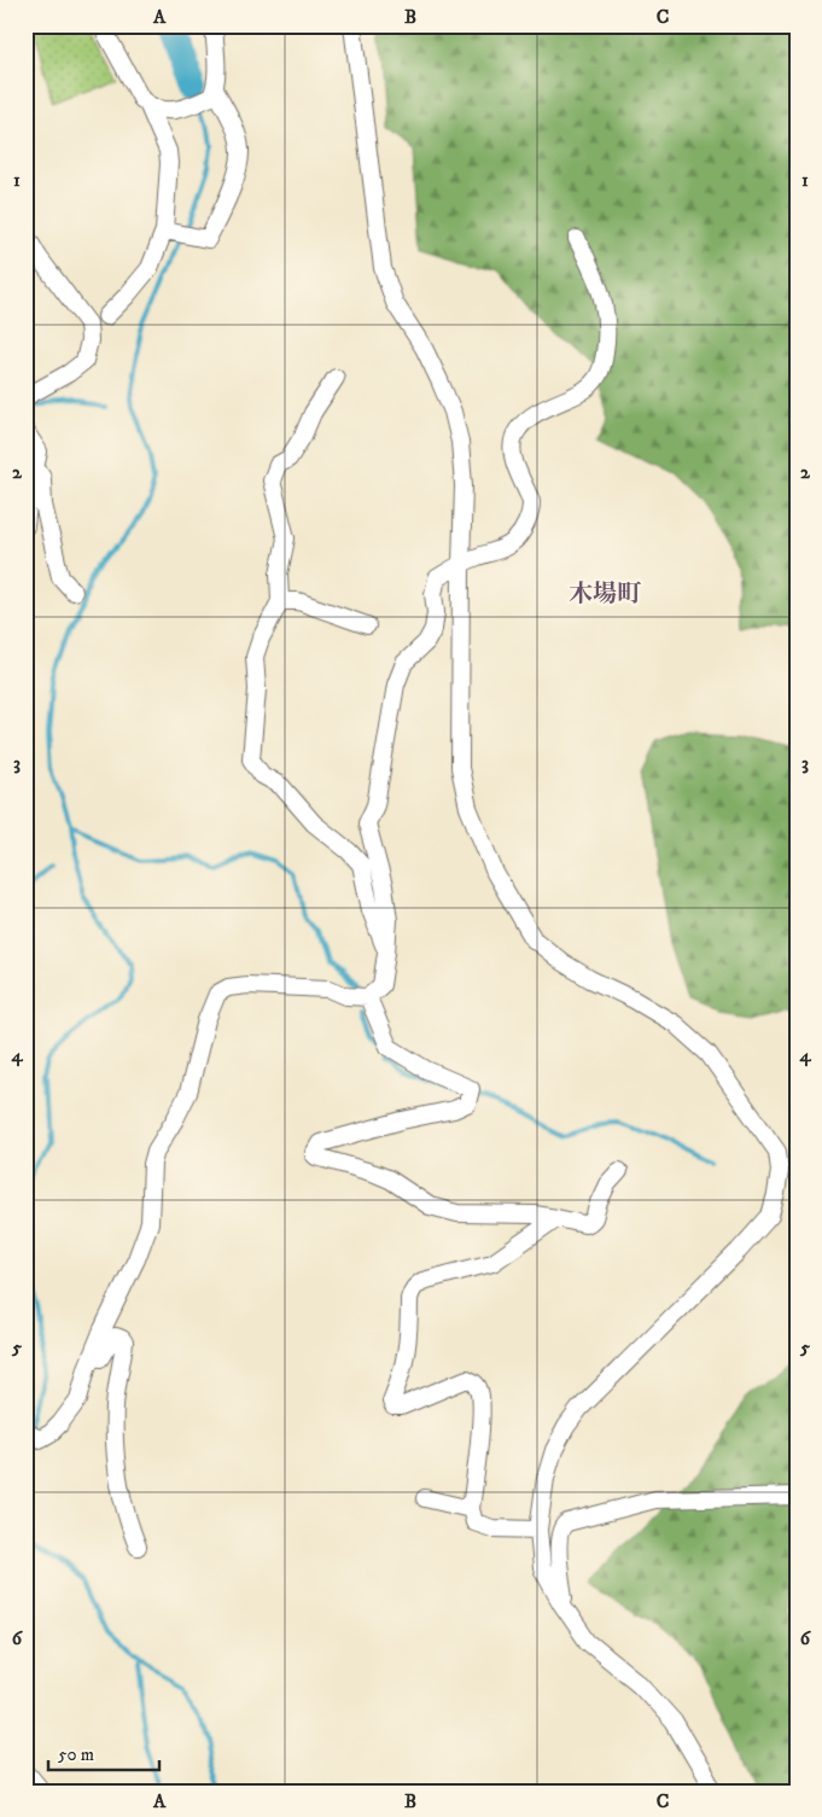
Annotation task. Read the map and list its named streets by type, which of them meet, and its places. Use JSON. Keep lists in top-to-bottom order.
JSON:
{
  "districts": ["木場町"],
  "scale_bar": "50 m",
  "grid": {
    "columns": ["A", "B", "C"],
    "rows": [
      "1",
      "2",
      "3",
      "4",
      "5",
      "6"
    ]
  }
}
